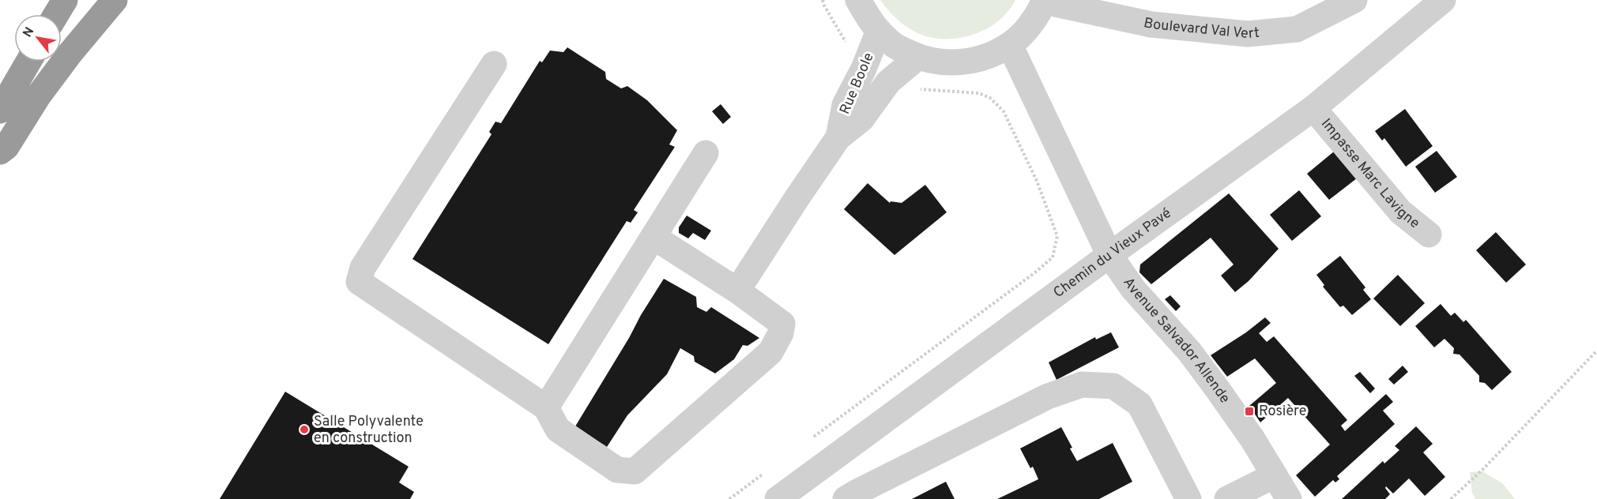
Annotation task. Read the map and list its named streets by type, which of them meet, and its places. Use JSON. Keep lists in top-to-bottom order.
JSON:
{
  "streets": {
    "street": [
      "Boulevard Val Vert",
      "Rue Boole",
      "Impasse Marc Lavigne",
      "Chemin du Vieux Pavé",
      "Avenue Salvador Allende"
    ]
  },
  "crossings": [
    ["Impasse Marc Lavigne", "Chemin du Vieux Pavé"],
    ["Chemin du Vieux Pavé", "Avenue Salvador Allende"]
  ],
  "places": {
    "transit": ["Rosière"],
    "other": ["Salle Polyvalente en construction"]
  },
  "north": "top left"
}
